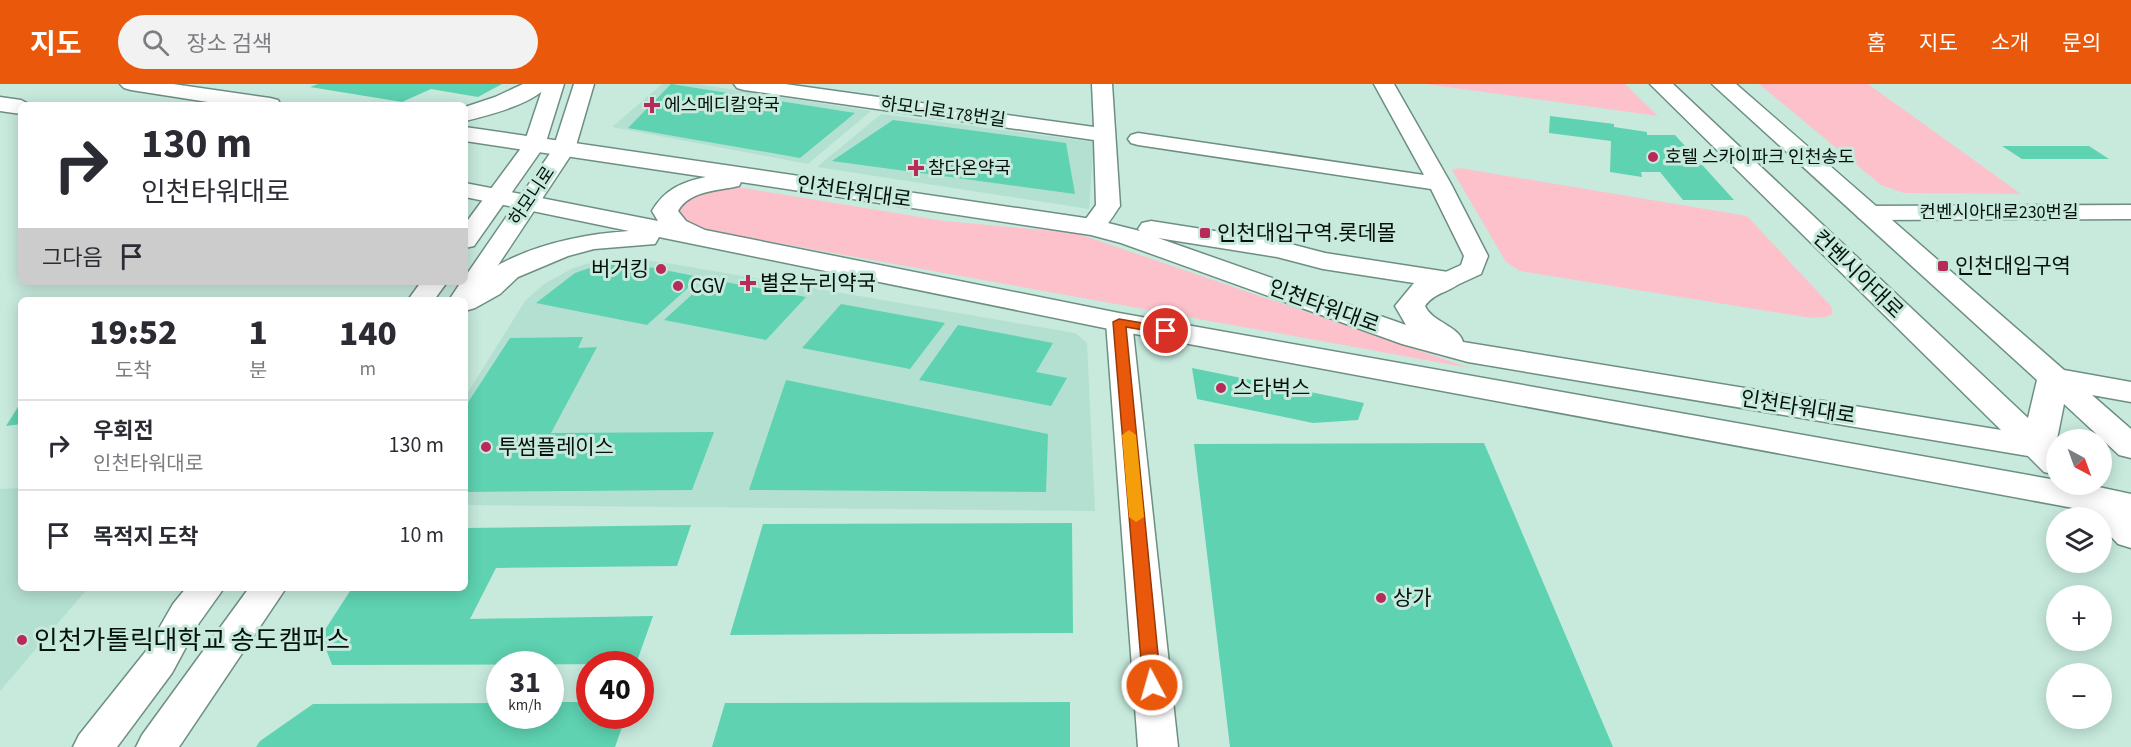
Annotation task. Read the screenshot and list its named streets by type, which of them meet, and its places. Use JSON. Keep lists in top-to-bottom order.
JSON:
{
  "streets": {
    "main road": ["인천타워대로", "컨벤시아대로"],
    "street": ["하모니로178번길", "하모니로", "컨벤시아대로230번길"]
  },
  "crossings": [
    ["인천타워대로", "하모니로"]
  ],
  "places": {
    "health": ["에스메디칼약국", "참다온약국", "별온누리약국"],
    "other": [
      "호텔 스카이파크 인천송도",
      "버거킹",
      "CGV",
      "스타벅스",
      "투썸플레이스",
      "상가",
      "인천가톨릭대학교 송도캠퍼스"
    ],
    "transit": ["인천대입구역.롯데몰", "인천대입구역"]
  },
  "north": "bottom right",
  "page": {
    "header": "지도",
    "search": "장소 검색",
    "nav": [
      "홈",
      "지도",
      "소개",
      "문의"
    ],
    "turn": ["130 m", "인천타워대로"],
    "then": "그다음",
    "eta": [
      "19:52",
      "도착",
      "1",
      "분",
      "140",
      "m"
    ],
    "list": [
      {
        "name": "우회전",
        "note": "인천타워대로",
        "value": "130 m"
      },
      {
        "name": "목적지 도착",
        "value": "10 m"
      }
    ],
    "map_buttons": ["+", "−"],
    "speed": "31 km/h",
    "limit": "40"
  }
}
